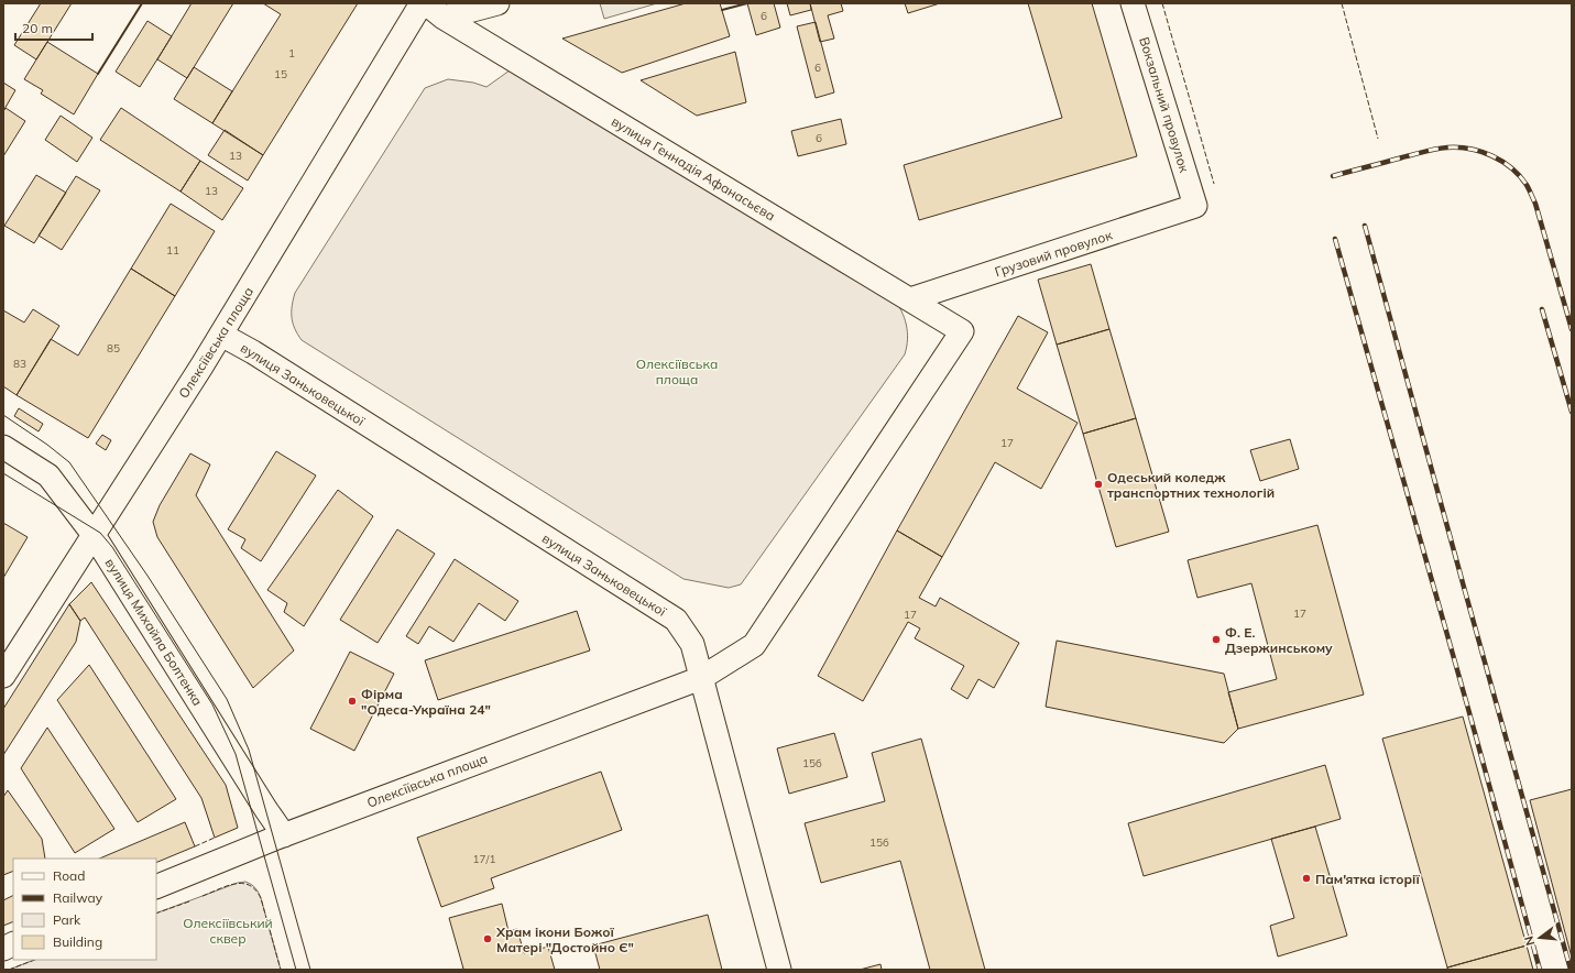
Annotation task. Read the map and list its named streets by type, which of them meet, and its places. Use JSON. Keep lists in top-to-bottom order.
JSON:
{
  "streets": {
    "street": [
      "Вокзальний провулок",
      "вулиця Геннадія Афанасьєва",
      "Грузовий провулок",
      "Олексіївська площа",
      "вулиця Заньковецької",
      "вулиця Михайла Болтенка"
    ]
  },
  "crossings": [
    ["Вокзальний провулок", "Грузовий провулок"],
    ["вулиця Геннадія Афанасьєва", "Грузовий провулок"],
    ["вулиця Геннадія Афанасьєва", "Олексіївська площа"],
    ["Олексіївська площа", "вулиця Заньковецької"],
    ["Олексіївська площа", "вулиця Михайла Болтенка"]
  ],
  "parks": ["Олексіївська площа", "Олексіївський сквер"],
  "places": [
    "Одеський коледж транспортних технологій",
    "Ф. Е. Дзержинському",
    "Фірма \"Одеса-Україна 24\"",
    "Пам'ятка історії",
    "Храм ікони Божої Матері \"Достойно Є\""
  ],
  "house_numbers": [
    "6",
    "1",
    "6",
    "15",
    "6",
    "13",
    "13",
    "11",
    "85",
    "83",
    "17",
    "17",
    "17",
    "15б",
    "15б",
    "17/1"
  ],
  "legend": [
    "Road",
    "Railway",
    "Park",
    "Building"
  ],
  "scale_bar": "20 m",
  "north": "left"
}
